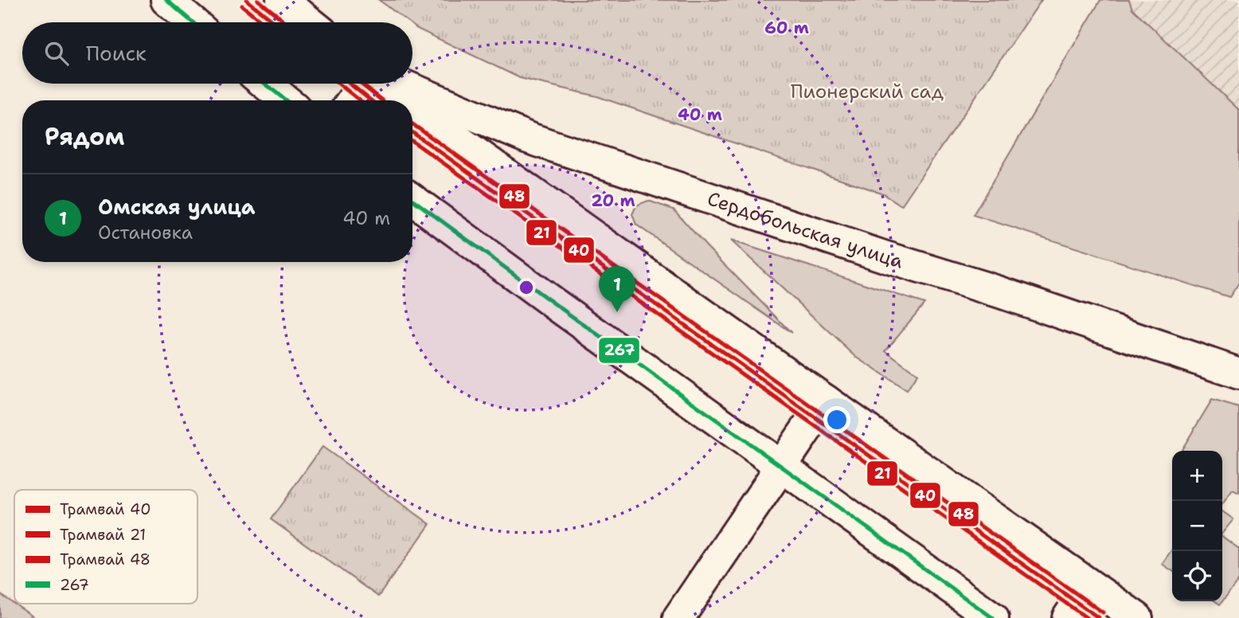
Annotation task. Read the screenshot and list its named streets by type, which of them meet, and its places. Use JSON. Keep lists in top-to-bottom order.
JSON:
{
  "streets": {
    "main road": ["Сердобольская улица"]
  },
  "parks": ["Пионерский сад"],
  "lines": [
    "tram line 40",
    "tram line 48",
    "transit line 267",
    "tram line 21"
  ],
  "legend": [
    "Трамвай 40",
    "Трамвай 21",
    "Трамвай 48",
    "267"
  ],
  "page": {
    "search": "Поиск",
    "heading": "Рядом",
    "list": [
      {
        "mark": "1",
        "name": "Омская улица",
        "note": "Остановка",
        "value": "40 m"
      }
    ],
    "pins": "1",
    "map_buttons": ["+", "−"]
  },
  "rings": ["60 m", "40 m", "20 m"]
}
